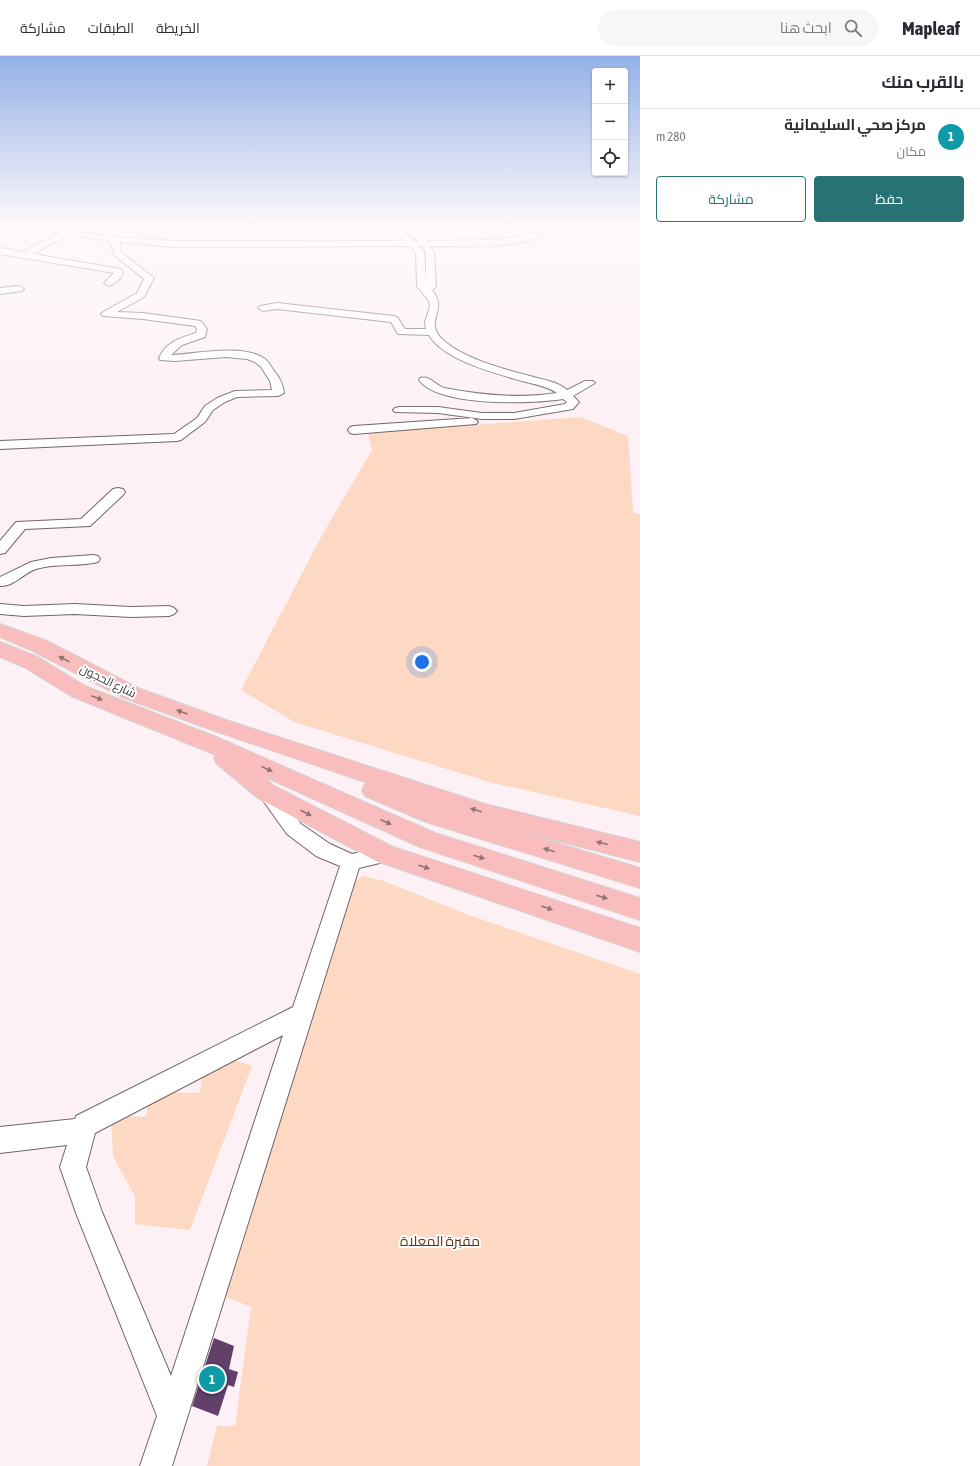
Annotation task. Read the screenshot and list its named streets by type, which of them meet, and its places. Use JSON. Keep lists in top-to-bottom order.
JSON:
{
  "streets": {
    "main road": ["شارع الحجون"]
  },
  "parks": ["مقبرة المعلاة"],
  "page": {
    "header": "Mapleaf",
    "search": "ابحث هنا",
    "nav": ["الخريطة", "الطبقات", "مشاركة"],
    "heading": "بالقرب منك",
    "map_buttons": ["+", "−"],
    "list": [
      {
        "mark": "1",
        "name": "مركز صحي السليمانية",
        "note": "مكان",
        "value": "280 m"
      }
    ],
    "buttons": ["حفظ", "مشاركة"],
    "pins": "1"
  }
}
